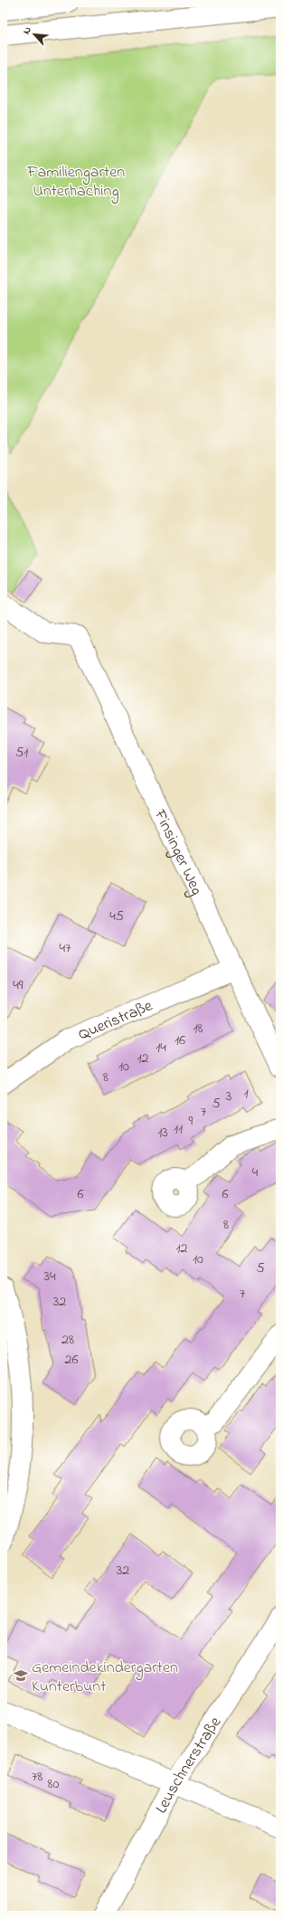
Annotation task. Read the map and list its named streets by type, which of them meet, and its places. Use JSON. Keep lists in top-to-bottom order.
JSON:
{
  "streets": {
    "main road": ["Finsinger Weg", "Queristraße", "Leuschnerstraße"]
  },
  "crossings": [
    ["Finsinger Weg", "Queristraße"]
  ],
  "parks": ["Familiengarten Unterhaching"],
  "places": {
    "school or university": ["Gemeindekindergarten Kunterbunt"]
  },
  "house_numbers": [
    "51",
    "45",
    "47",
    "49",
    "18",
    "16",
    "14",
    "12",
    "10",
    "8",
    "1",
    "3",
    "5",
    "7",
    "9",
    "11",
    "13",
    "4",
    "6",
    "6",
    "8",
    "12",
    "10",
    "5",
    "34",
    "7",
    "32",
    "28",
    "26",
    "32",
    "78",
    "80"
  ],
  "north": "top left"
}
